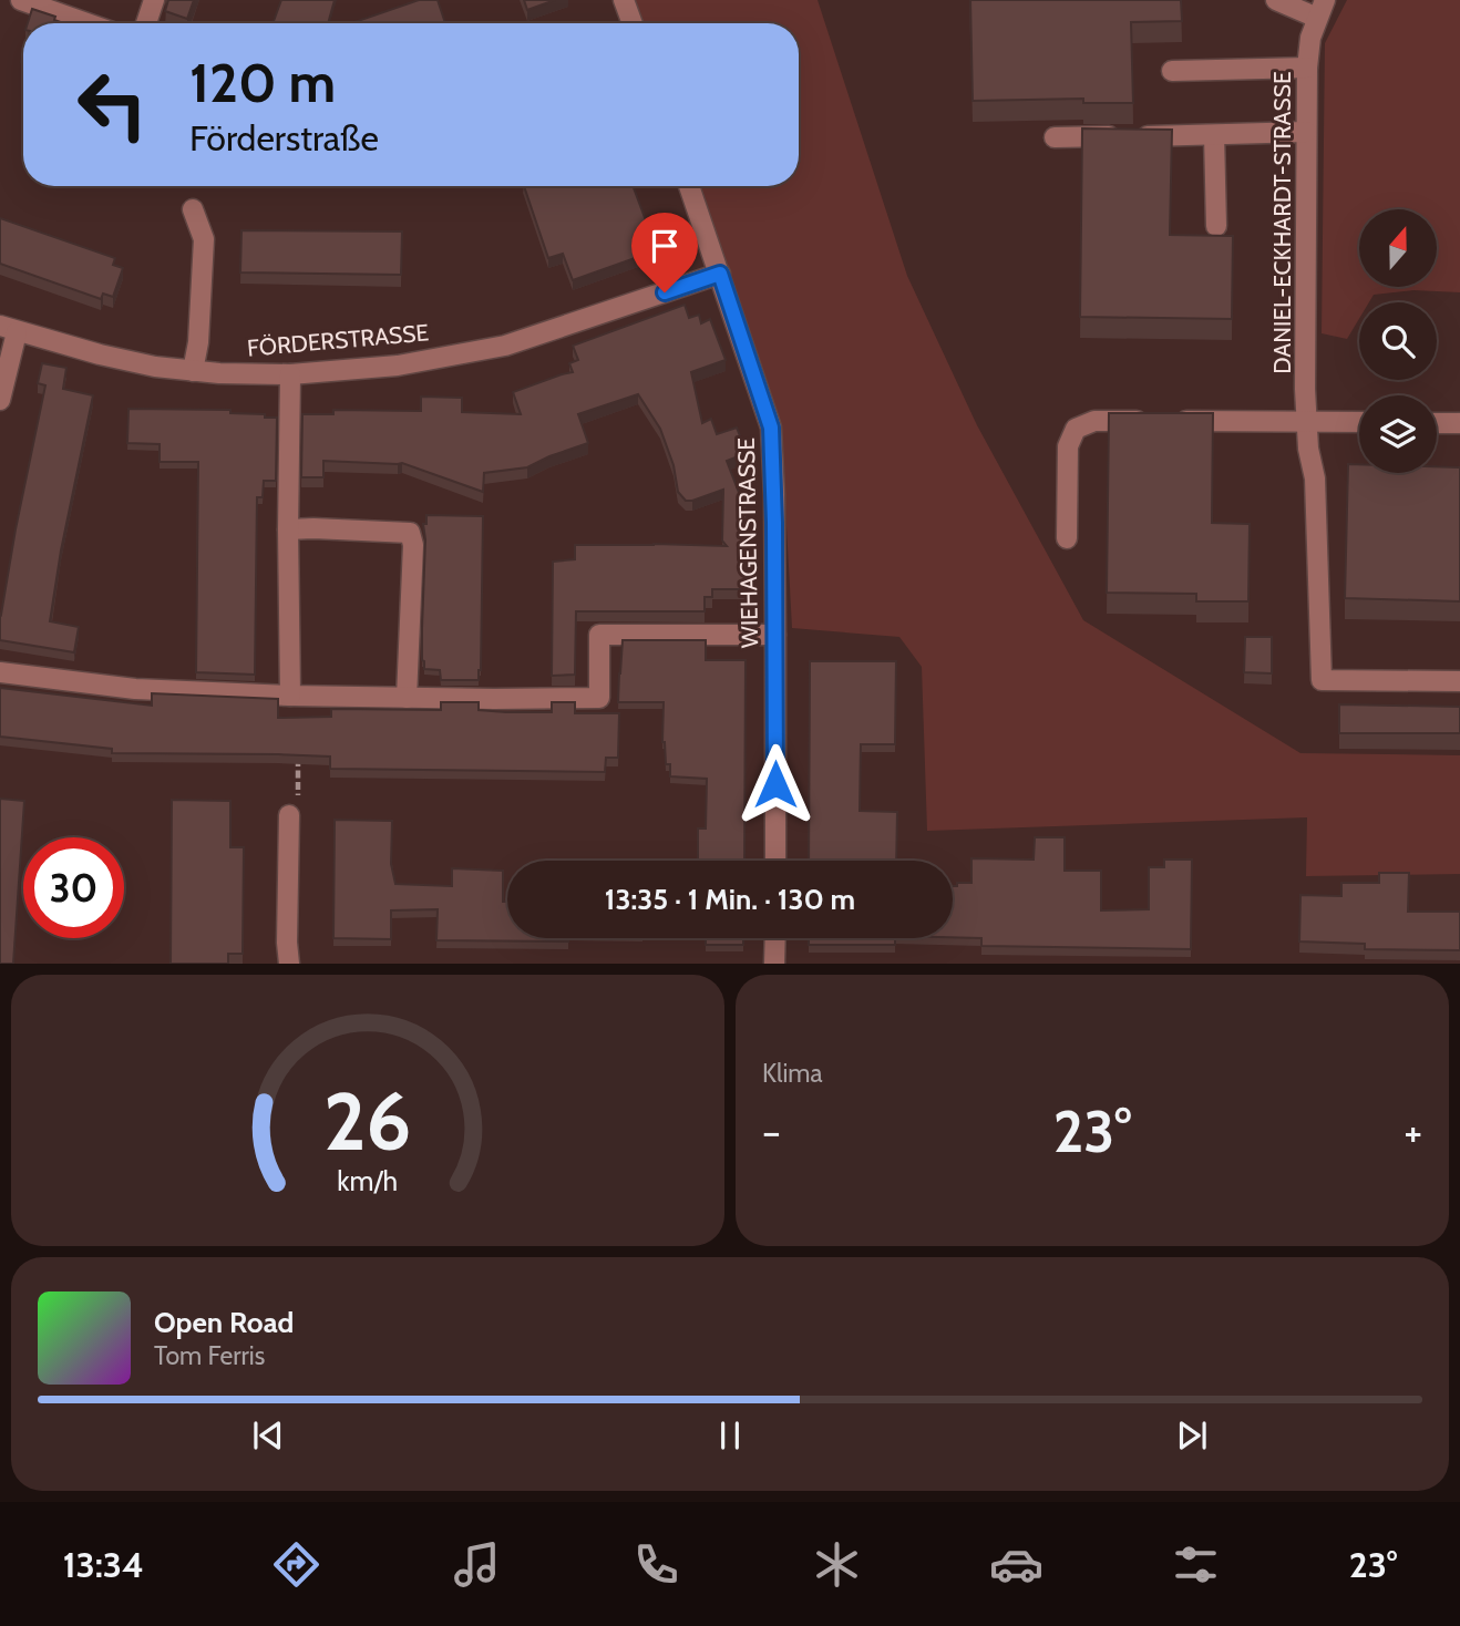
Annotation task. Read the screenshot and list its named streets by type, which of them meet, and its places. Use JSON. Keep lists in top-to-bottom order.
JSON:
{
  "streets": {
    "street": ["DANIEL-ECKHARDT-STRASSE", "FÖRDERSTRASSE", "WIEHAGENSTRASSE"]
  },
  "crossings": [
    ["FÖRDERSTRASSE", "WIEHAGENSTRASSE"]
  ],
  "north": "top",
  "page": {
    "turn": ["120 m", "Förderstraße"],
    "limit": "30",
    "trip": "13:35 · 1 Min. · 130 m",
    "tile": "Klima",
    "heat": ["−", "23°", "+"],
    "song": ["Open Road", "Tom Ferris"],
    "tabs": ["13:34", "23°"],
    "gauge": ["26", "km/h"]
  }
}
